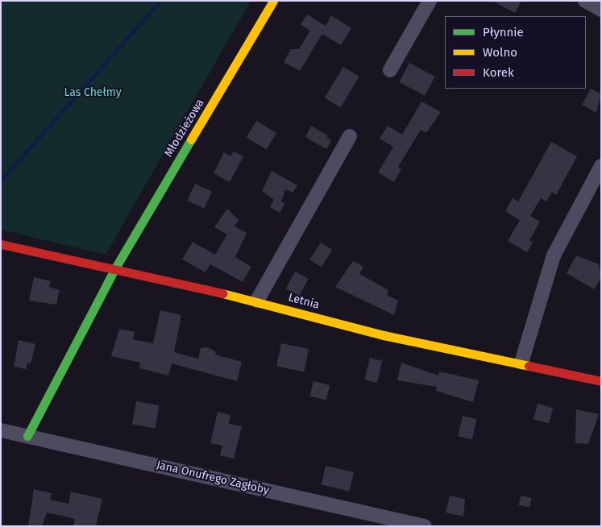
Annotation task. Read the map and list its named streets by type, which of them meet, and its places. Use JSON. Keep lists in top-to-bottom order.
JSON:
{
  "streets": {
    "street": ["Młodzieżowa", "Letnia", "Jana Onufrego Zagłoby"]
  },
  "crossings": [
    ["Młodzieżowa", "Letnia"],
    ["Młodzieżowa", "Jana Onufrego Zagłoby"]
  ],
  "parks": ["Las Chełmy"],
  "legend": ["Płynnie", "Wolno", "Korek"]
}
